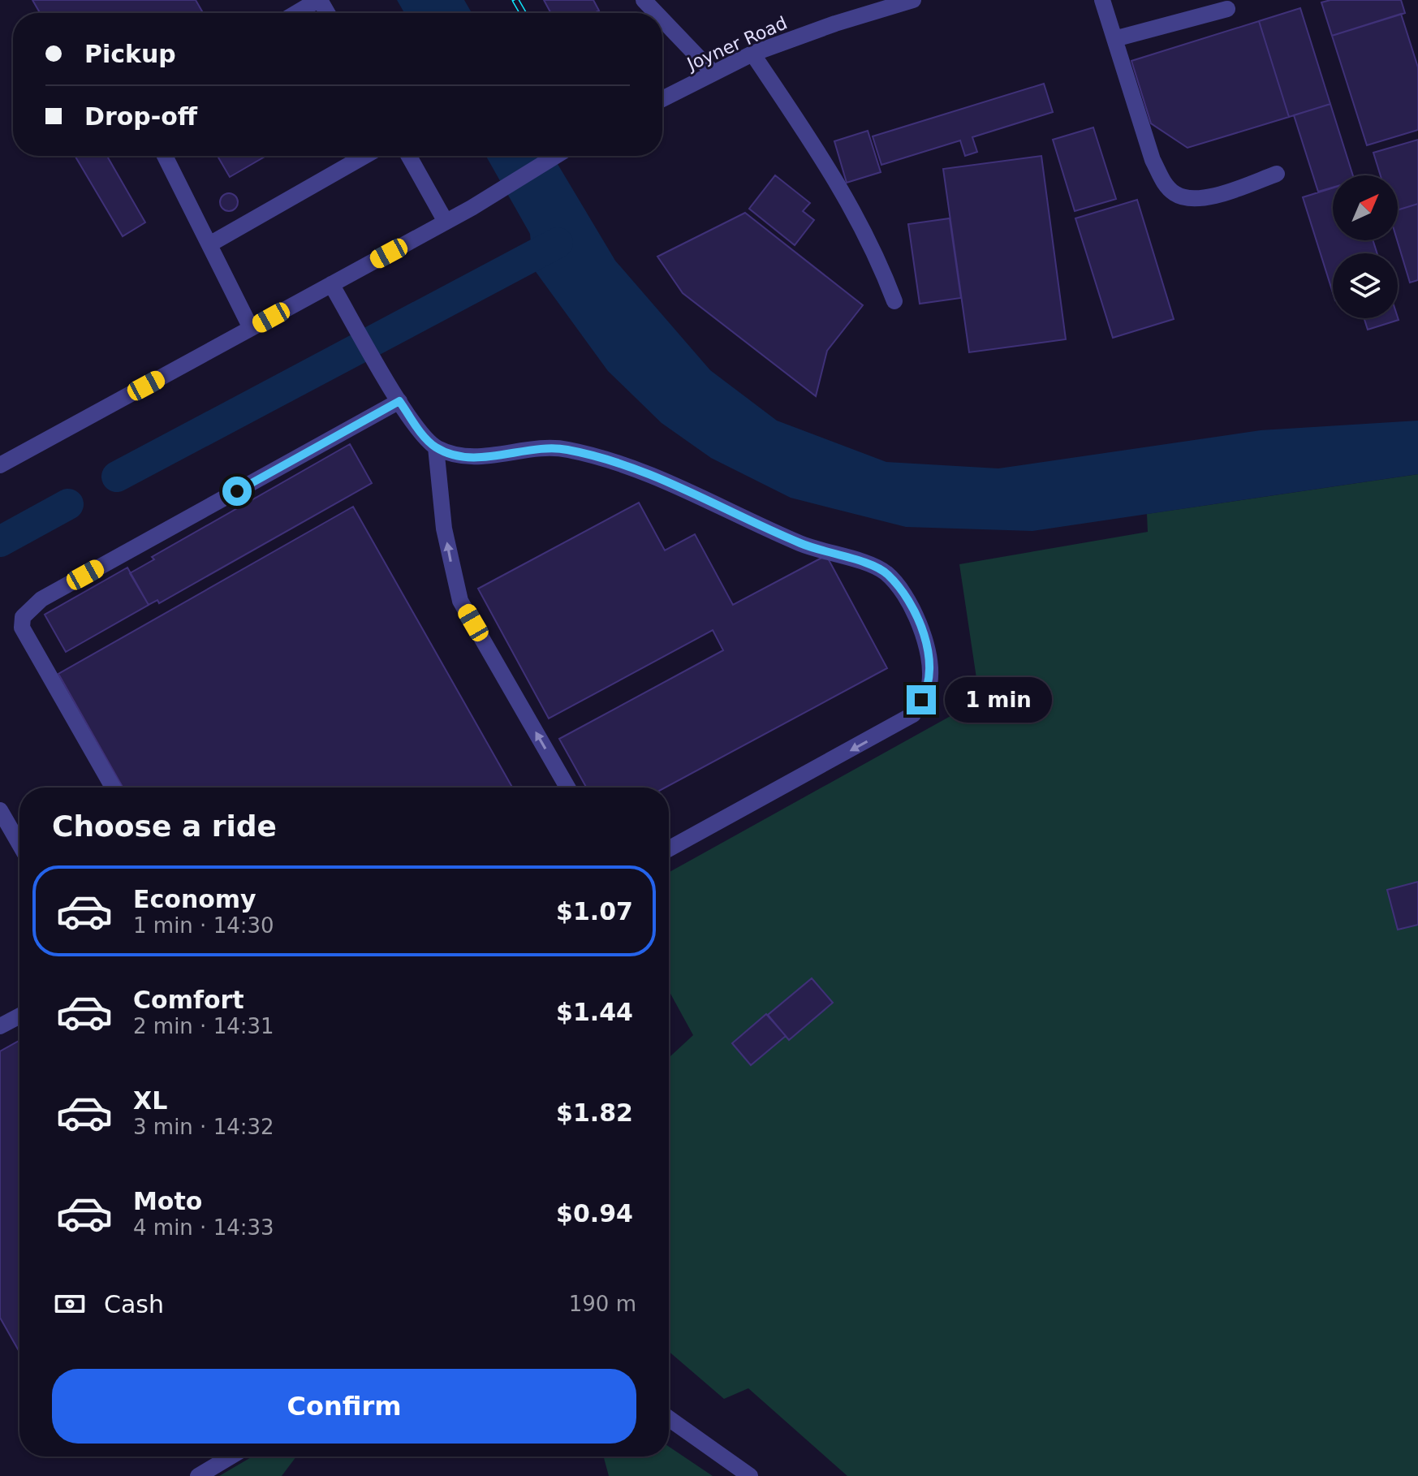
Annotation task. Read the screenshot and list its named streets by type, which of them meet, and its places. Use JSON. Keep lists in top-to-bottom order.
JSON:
{
  "streets": {
    "street": ["Joyner Road"]
  },
  "north": "top right",
  "page": {
    "banner": ["Pickup", "Drop-off"],
    "bubble": "1 min",
    "heading": "Choose a ride",
    "list": [
      {
        "name": "Economy",
        "note": "1 min · 14:30",
        "value": "$1.07"
      },
      {
        "name": "Comfort",
        "note": "2 min · 14:31",
        "value": "$1.44"
      },
      {
        "name": "XL",
        "note": "3 min · 14:32",
        "value": "$1.82"
      },
      {
        "name": "Moto",
        "note": "4 min · 14:33",
        "value": "$0.94"
      }
    ],
    "pay": ["Cash", "190 m"],
    "buttons": "Confirm"
  }
}
